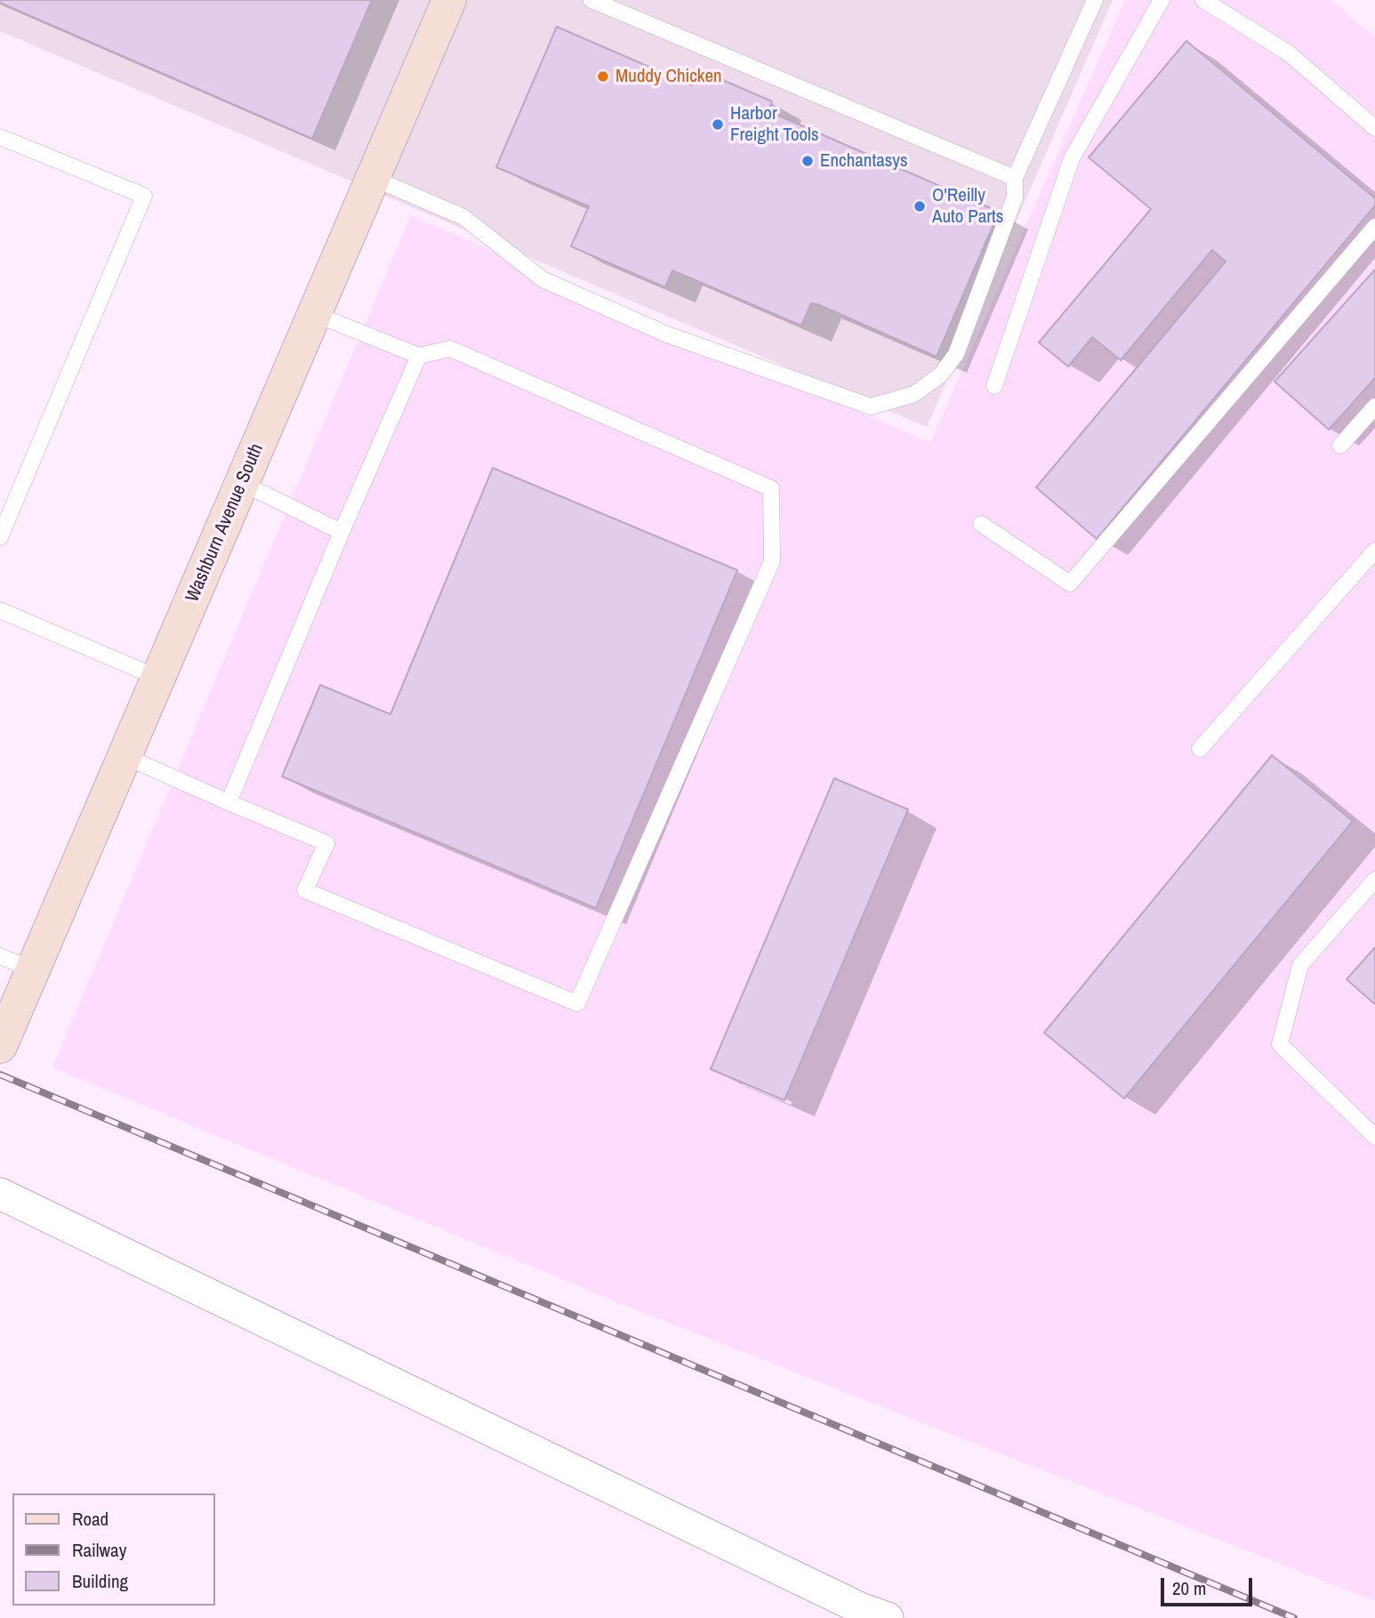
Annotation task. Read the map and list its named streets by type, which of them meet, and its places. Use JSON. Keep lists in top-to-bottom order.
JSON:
{
  "streets": {
    "street": ["Washburn Avenue South"]
  },
  "places": [
    "Muddy Chicken",
    "Harbor Freight Tools",
    "Enchantasys",
    "O'Reilly Auto Parts"
  ],
  "legend": ["Road", "Railway", "Building"],
  "scale_bar": "20 m"
}
